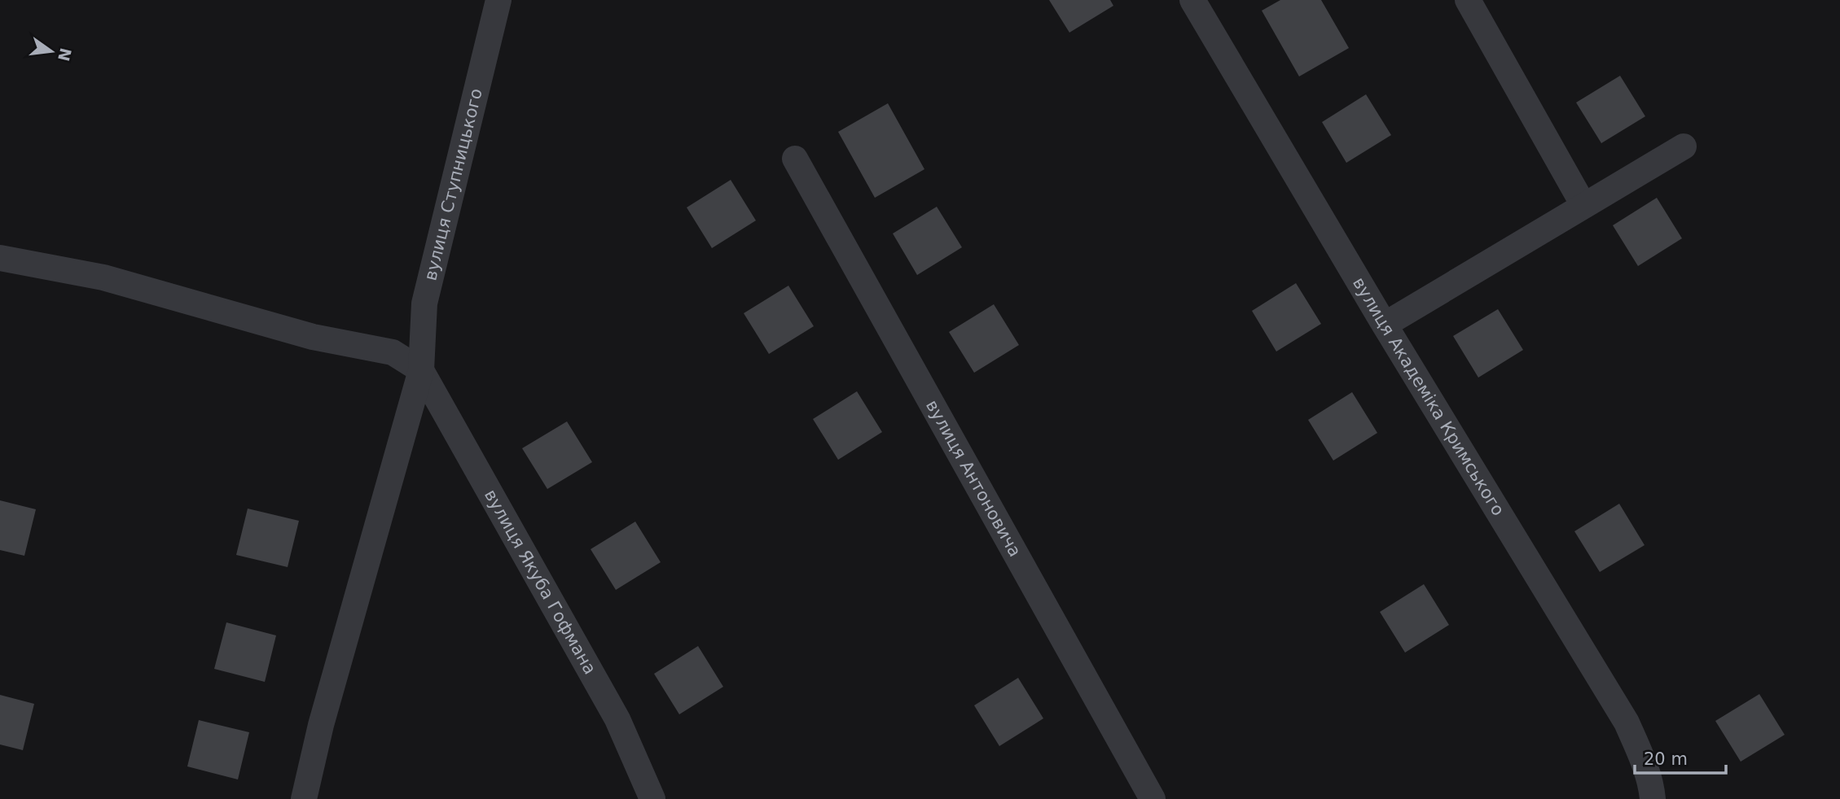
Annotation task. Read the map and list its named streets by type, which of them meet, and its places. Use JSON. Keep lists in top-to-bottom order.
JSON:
{
  "streets": {
    "street": [
      "вулиця Ступницького",
      "вулиця Академіка Кримського",
      "вулиця Антоновича",
      "вулиця Якуба Гофмана"
    ]
  },
  "crossings": [
    ["вулиця Ступницького", "вулиця Якуба Гофмана"]
  ],
  "scale_bar": "20 m",
  "north": "right"
}
